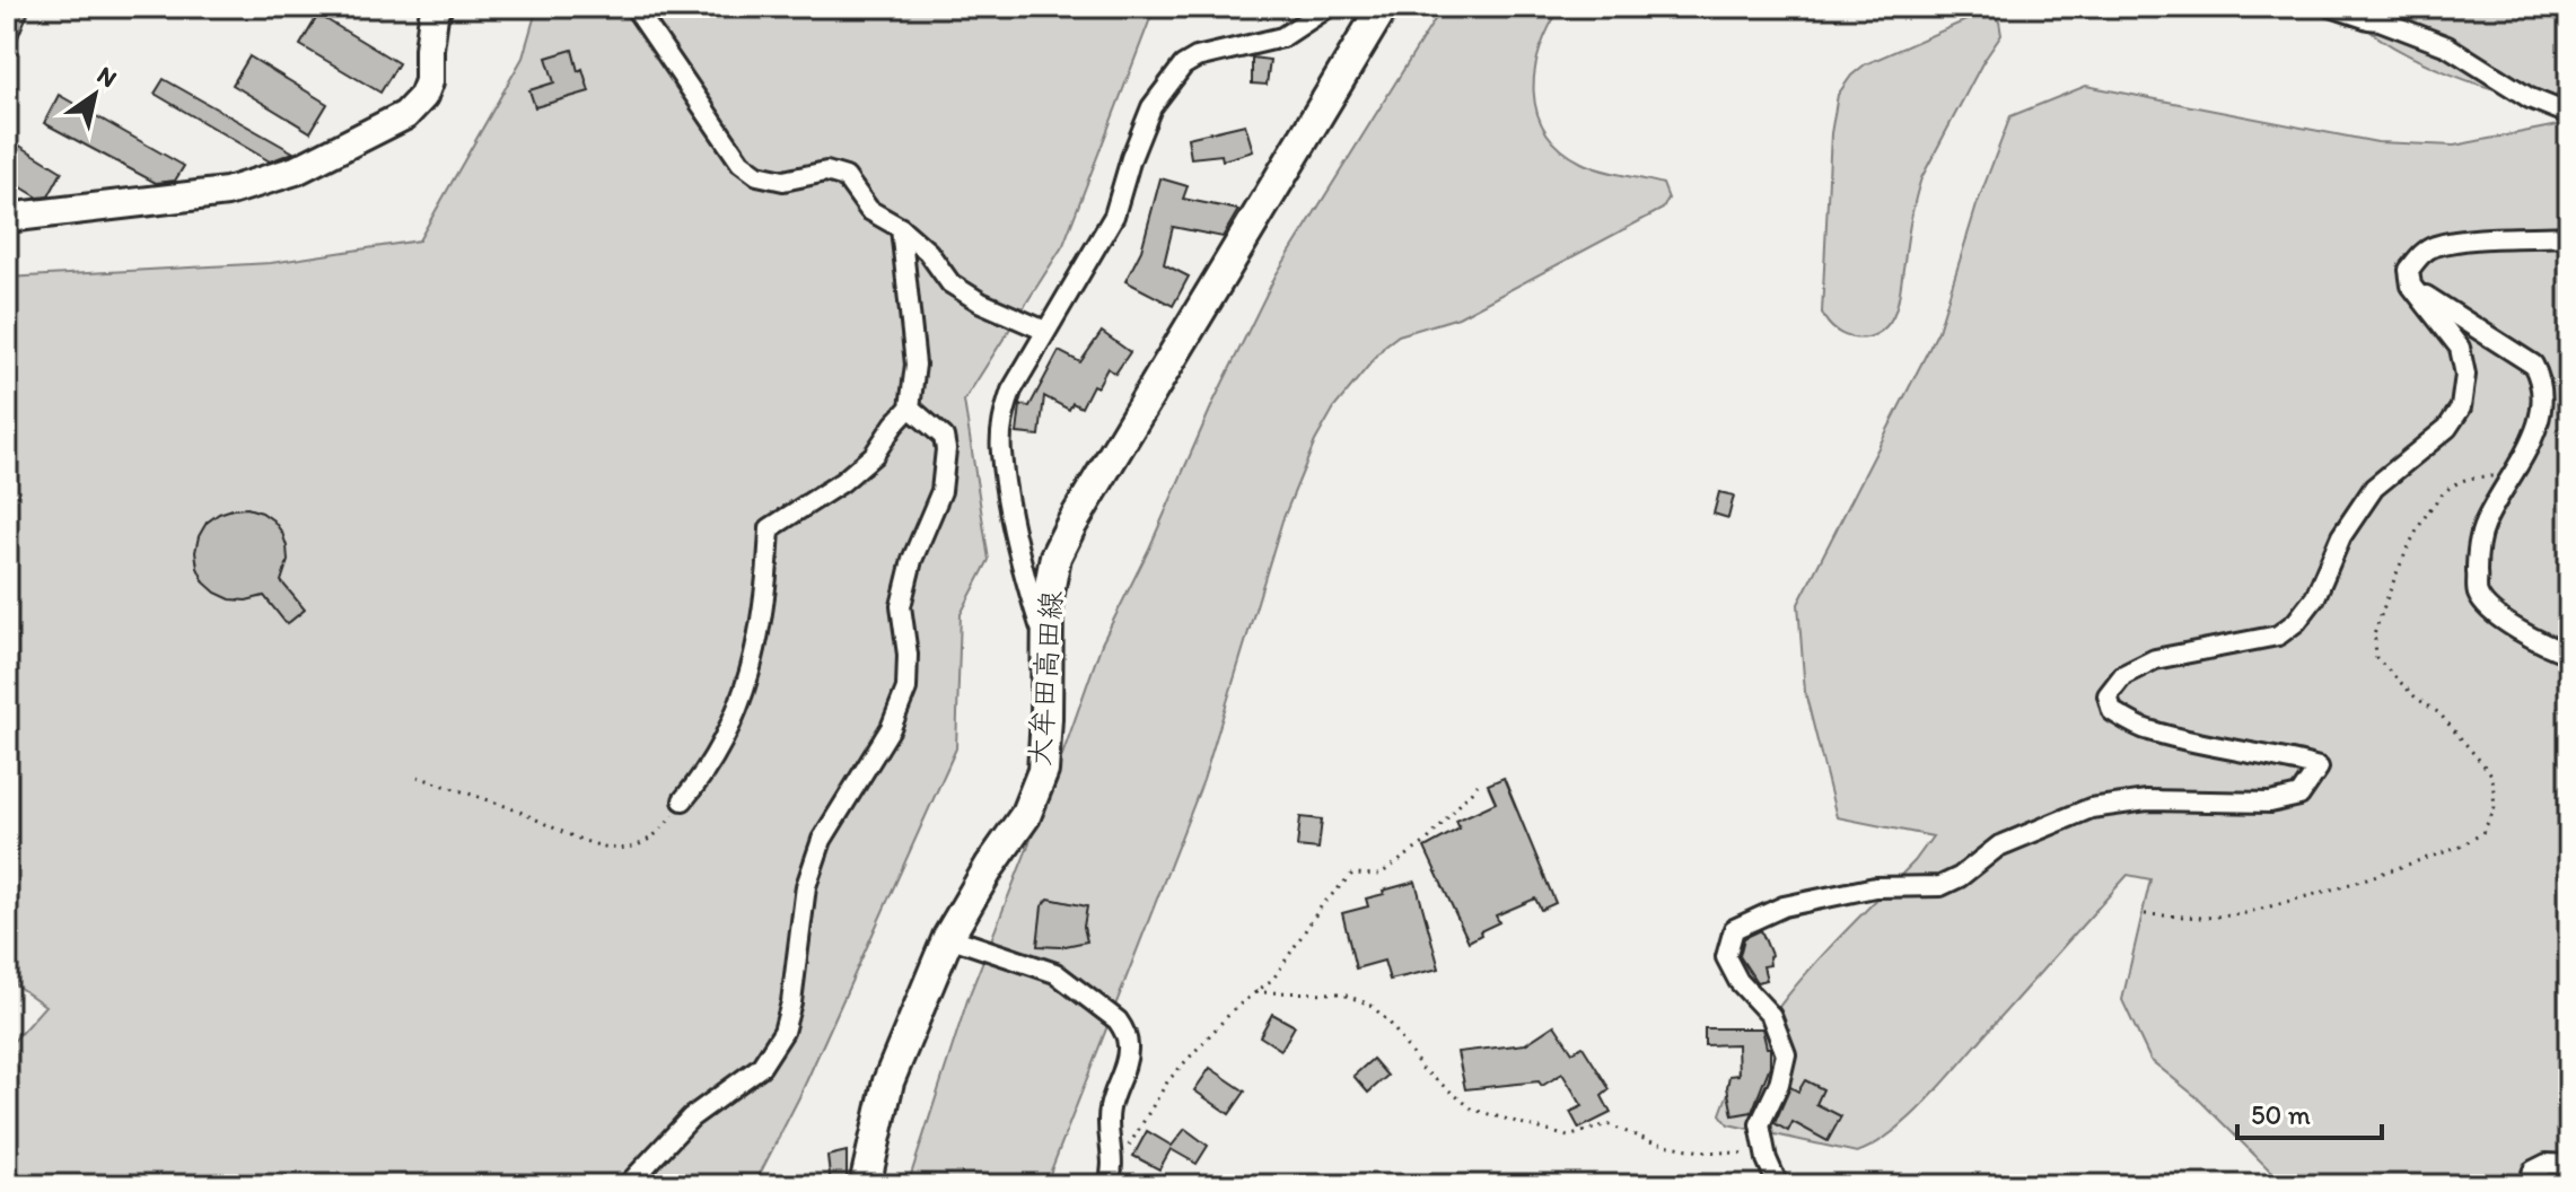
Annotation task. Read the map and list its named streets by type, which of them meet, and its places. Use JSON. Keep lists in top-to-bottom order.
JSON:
{
  "streets": {
    "main road": ["大牟田高田線"]
  },
  "scale_bar": "50 m",
  "north": "top right"
}
